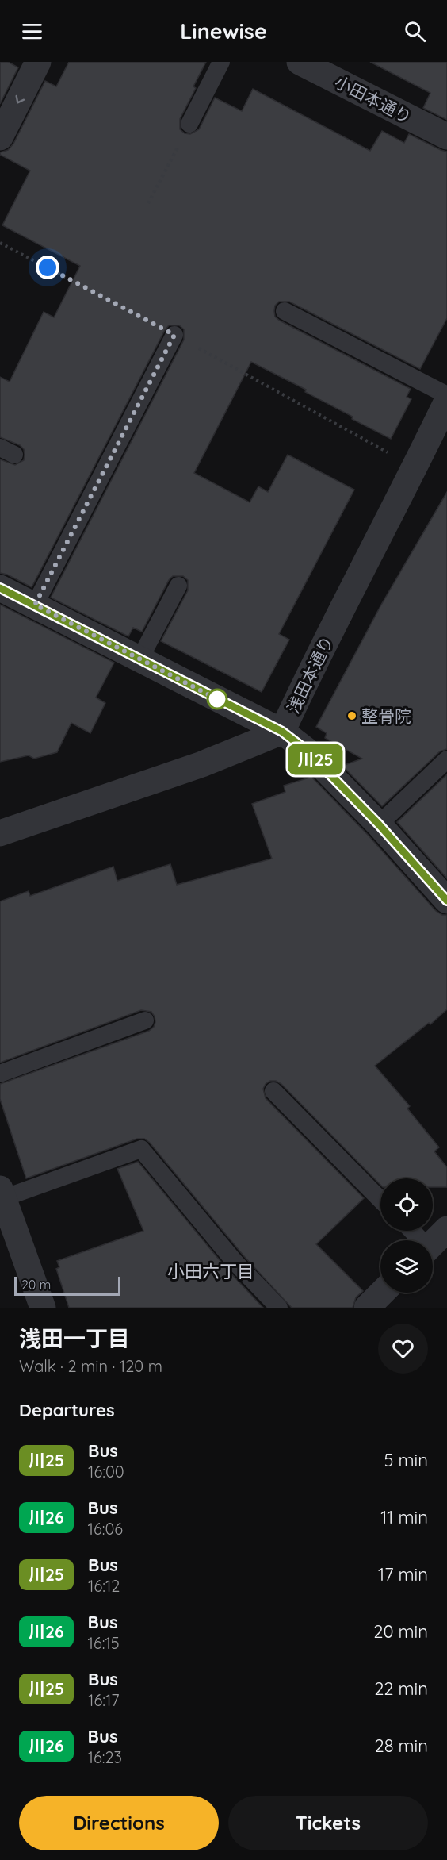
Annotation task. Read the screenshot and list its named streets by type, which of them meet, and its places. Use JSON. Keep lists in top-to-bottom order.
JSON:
{
  "streets": {
    "street": ["小田本通り", "浅田本通り"]
  },
  "districts": ["小田六丁目"],
  "places": ["整骨院"],
  "lines": ["bus line 川25"],
  "scale_bar": "20 m",
  "page": {
    "header": "Linewise",
    "on_map": "川25",
    "scale": "20 m",
    "heading": [
      ["浅田一丁目", "Walk · 2 min · 120 m"],
      "Departures"
    ],
    "list": [
      {
        "mark": "川25",
        "name": "Bus",
        "note": "16:00",
        "value": "5 min"
      },
      {
        "mark": "川26",
        "name": "Bus",
        "note": "16:06",
        "value": "11 min"
      },
      {
        "mark": "川25",
        "name": "Bus",
        "note": "16:12",
        "value": "17 min"
      },
      {
        "mark": "川26",
        "name": "Bus",
        "note": "16:15",
        "value": "20 min"
      },
      {
        "mark": "川25",
        "name": "Bus",
        "note": "16:17",
        "value": "22 min"
      },
      {
        "mark": "川26",
        "name": "Bus",
        "note": "16:23",
        "value": "28 min"
      }
    ],
    "buttons": ["Directions", "Tickets"]
  }
}
